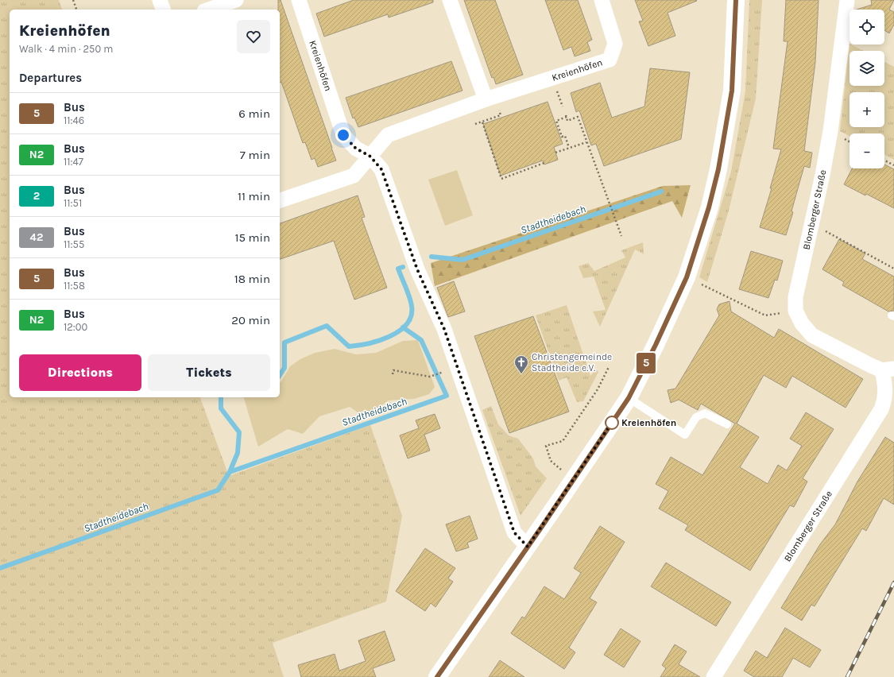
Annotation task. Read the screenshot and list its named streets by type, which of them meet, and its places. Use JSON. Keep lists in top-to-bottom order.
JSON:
{
  "streets": {
    "street": ["Kreienhöfen", "Blomberger Straße"]
  },
  "water": ["Stadtheidebach"],
  "places": {
    "church": ["Christengemeinde Stadtheide e.V."],
    "other": ["Kreienhöfen"]
  },
  "lines": ["bus line 5"],
  "page": {
    "on_map": "5",
    "map_buttons": ["+", "−"],
    "heading": [
      ["Kreienhöfen", "Walk · 4 min · 250 m"],
      "Departures"
    ],
    "list": [
      {
        "mark": "5",
        "name": "Bus",
        "note": "11:46",
        "value": "6 min"
      },
      {
        "mark": "N2",
        "name": "Bus",
        "note": "11:47",
        "value": "7 min"
      },
      {
        "mark": "2",
        "name": "Bus",
        "note": "11:51",
        "value": "11 min"
      },
      {
        "mark": "42",
        "name": "Bus",
        "note": "11:55",
        "value": "15 min"
      },
      {
        "mark": "5",
        "name": "Bus",
        "note": "11:58",
        "value": "18 min"
      },
      {
        "mark": "N2",
        "name": "Bus",
        "note": "12:00",
        "value": "20 min"
      }
    ],
    "buttons": ["Directions", "Tickets"]
  }
}
